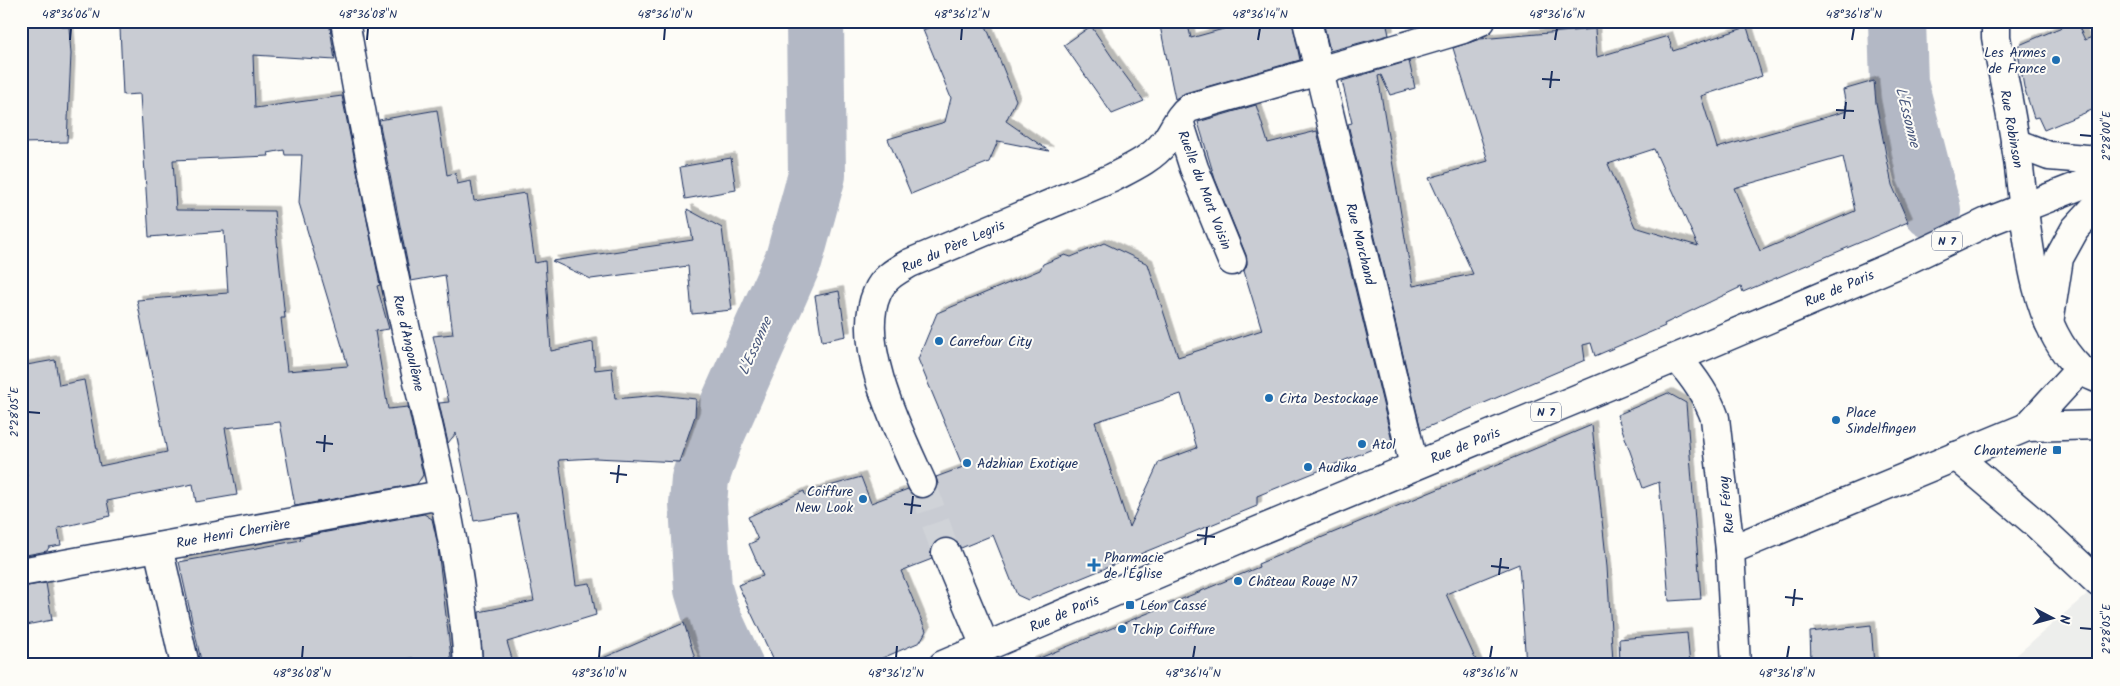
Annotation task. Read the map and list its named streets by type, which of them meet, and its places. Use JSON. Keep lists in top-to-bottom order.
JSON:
{
  "streets": {
    "street": [
      "Rue Robinson",
      "Ruelle du Mort Voisin",
      "N 7",
      "Rue Marchand",
      "Rue du Père Legris",
      "Rue de Paris",
      "Rue d'Angoulême",
      "Rue Féray",
      "Rue Henri Cherrière"
    ]
  },
  "crossings": [
    ["Rue Robinson", "N 7"],
    ["Rue Robinson", "Rue de Paris"],
    ["Ruelle du Mort Voisin", "Rue Marchand"],
    ["Ruelle du Mort Voisin", "Rue du Père Legris"],
    ["N 7", "Rue de Paris"],
    ["Rue Marchand", "Rue de Paris"],
    ["Rue de Paris", "Rue Féray"],
    ["Rue d'Angoulême", "Rue Henri Cherrière"]
  ],
  "water": ["L'Essonne"],
  "places": {
    "other": [
      "Les Armes de France",
      "Carrefour City",
      "Cirta Destockage",
      "Place Sindelfingen",
      "Atol",
      "Adzhian Exotique",
      "Audika",
      "Coiffure New Look",
      "Château Rouge N7",
      "Tchip Coiffure"
    ],
    "transit": ["Chantemerle", "Léon Cassé"],
    "health": ["Pharmacie de l'Église"]
  },
  "north": "right",
  "coordinates": [
    "48°36'06\"N",
    "48°36'08\"N",
    "48°36'10\"N",
    "48°36'12\"N",
    "48°36'14\"N",
    "48°36'16\"N",
    "48°36'18\"N",
    "2°28'00\"E",
    "2°28'05\"E"
  ]
}
